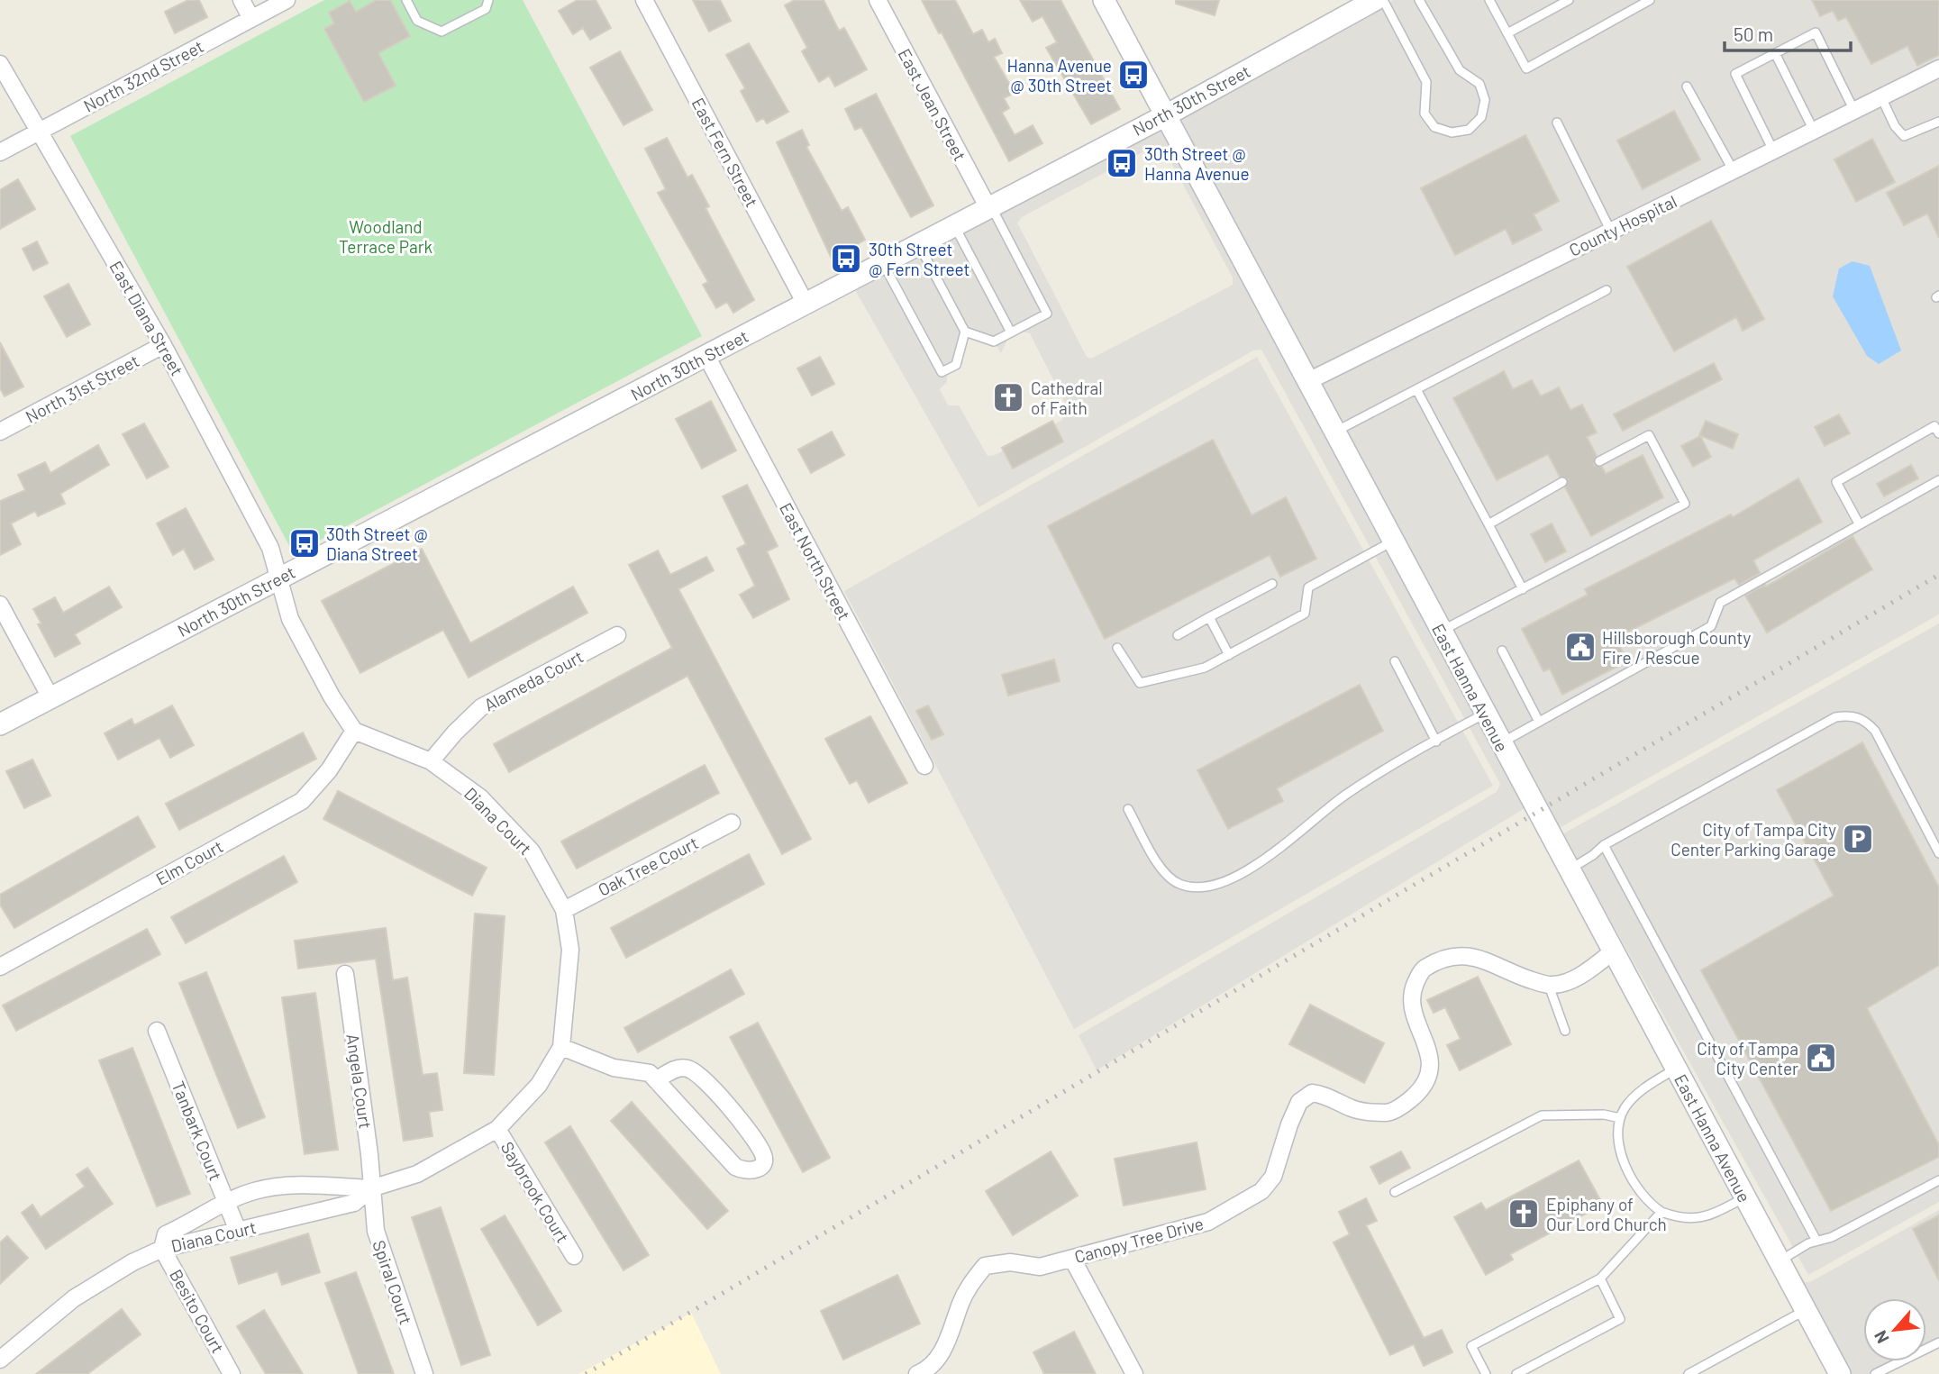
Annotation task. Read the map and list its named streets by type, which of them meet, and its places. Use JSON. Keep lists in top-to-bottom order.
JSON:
{
  "streets": {
    "street": [
      "North 32nd Street",
      "North 30th Street",
      "East Jean Street",
      "East Fern Street",
      "County Hospital",
      "East Diana Street",
      "North 31st Street",
      "East North Street",
      "Alameda Court",
      "East Hanna Avenue",
      "Diana Court",
      "Elm Court",
      "Oak Tree Court",
      "Angela Court",
      "Tanbark Court",
      "Saybrook Court",
      "Canopy Tree Drive",
      "Spiral Court",
      "Besito Court"
    ]
  },
  "crossings": [
    ["North 32nd Street", "East Diana Street"],
    ["North 30th Street", "East Jean Street"],
    ["North 30th Street", "East Fern Street"],
    ["North 30th Street", "East Diana Street"],
    ["North 30th Street", "East North Street"],
    ["North 30th Street", "East Hanna Avenue"],
    ["County Hospital", "East Hanna Avenue"],
    ["East Diana Street", "North 31st Street"],
    ["Alameda Court", "Diana Court"],
    ["Diana Court", "Elm Court"],
    ["Diana Court", "Oak Tree Court"],
    ["Diana Court", "Angela Court"],
    ["Diana Court", "Tanbark Court"],
    ["Diana Court", "Saybrook Court"],
    ["Diana Court", "Spiral Court"],
    ["Diana Court", "Besito Court"],
    ["Angela Court", "Spiral Court"]
  ],
  "parks": ["Woodland Terrace Park"],
  "places": {
    "bus stop": [
      "Hanna Avenue @ 30th Street",
      "30th Street @ Hanna Avenue",
      "30th Street @ Fern Street",
      "30th Street @ Diana Street"
    ],
    "church": ["Cathedral of Faith", "Epiphany of Our Lord Church"],
    "public building": ["Hillsborough County Fire / Rescue", "City of Tampa City Center"],
    "parking": ["City of Tampa City Center Parking Garage"]
  },
  "scale_bar": "50 m",
  "north": "bottom left"
}
